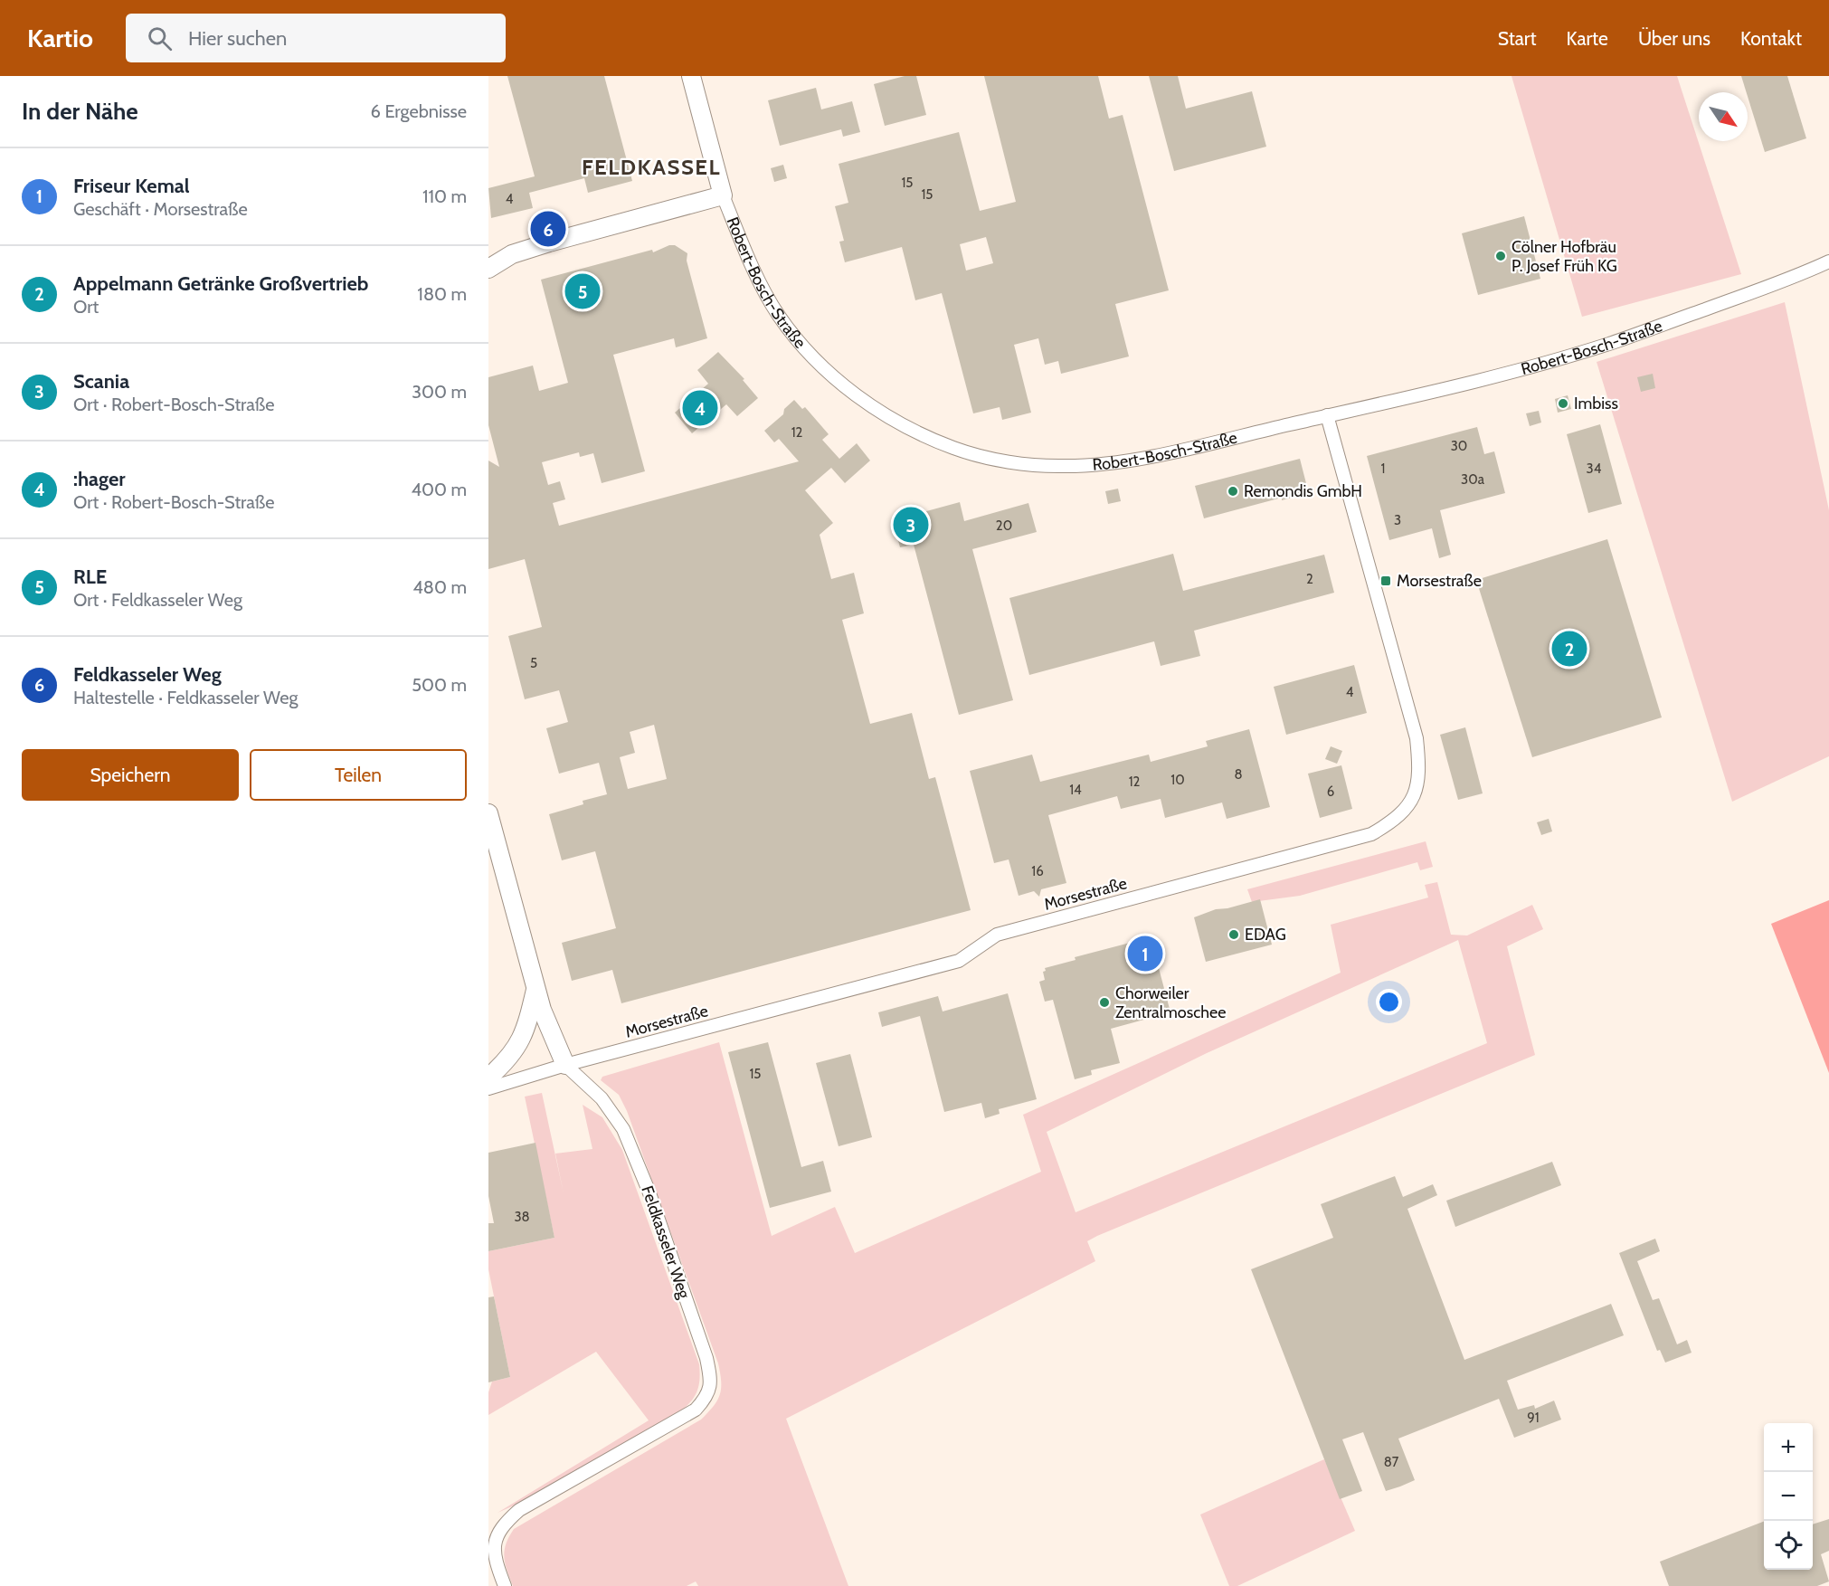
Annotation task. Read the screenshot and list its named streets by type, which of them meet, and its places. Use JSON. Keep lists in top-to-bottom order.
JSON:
{
  "streets": {
    "street": ["Robert-Bosch-Straße", "Morsestraße", "Feldkasseler Weg"]
  },
  "crossings": [
    ["Robert-Bosch-Straße", "Morsestraße"],
    ["Morsestraße", "Feldkasseler Weg"]
  ],
  "districts": ["FELDKASSEL"],
  "places": {
    "other": [
      "Cölner Hofbräu P. Josef Früh KG",
      "Imbiss",
      "Remondis GmbH",
      "EDAG",
      "Chorweiler Zentralmoschee"
    ],
    "transit": ["Morsestraße"]
  },
  "house_numbers": [
    "15",
    "15",
    "4",
    "12",
    "30",
    "1",
    "34",
    "30a",
    "3",
    "20",
    "2",
    "5",
    "4",
    "8",
    "10",
    "12",
    "14",
    "6",
    "16",
    "15",
    "38",
    "91",
    "87"
  ],
  "north": "bottom right",
  "page": {
    "header": "Kartio",
    "search": "Hier suchen",
    "nav": [
      "Start",
      "Karte",
      "Über uns",
      "Kontakt"
    ],
    "heading": ["In der Nähe", "6 Ergebnisse"],
    "list": [
      {
        "mark": "1",
        "name": "Friseur Kemal",
        "note": "Geschäft · Morsestraße",
        "value": "110 m"
      },
      {
        "mark": "2",
        "name": "Appelmann Getränke Großvertrieb",
        "note": "Ort",
        "value": "180 m"
      },
      {
        "mark": "3",
        "name": "Scania",
        "note": "Ort · Robert-Bosch-Straße",
        "value": "300 m"
      },
      {
        "mark": "4",
        "name": ":hager",
        "note": "Ort · Robert-Bosch-Straße",
        "value": "400 m"
      },
      {
        "mark": "5",
        "name": "RLE",
        "note": "Ort · Feldkasseler Weg",
        "value": "480 m"
      },
      {
        "mark": "6",
        "name": "Feldkasseler Weg",
        "note": "Haltestelle · Feldkasseler Weg",
        "value": "500 m"
      }
    ],
    "pins": [
      "6",
      "5",
      "4",
      "3",
      "2",
      "1"
    ],
    "buttons": ["Speichern", "Teilen"],
    "map_buttons": ["+", "−"]
  }
}
